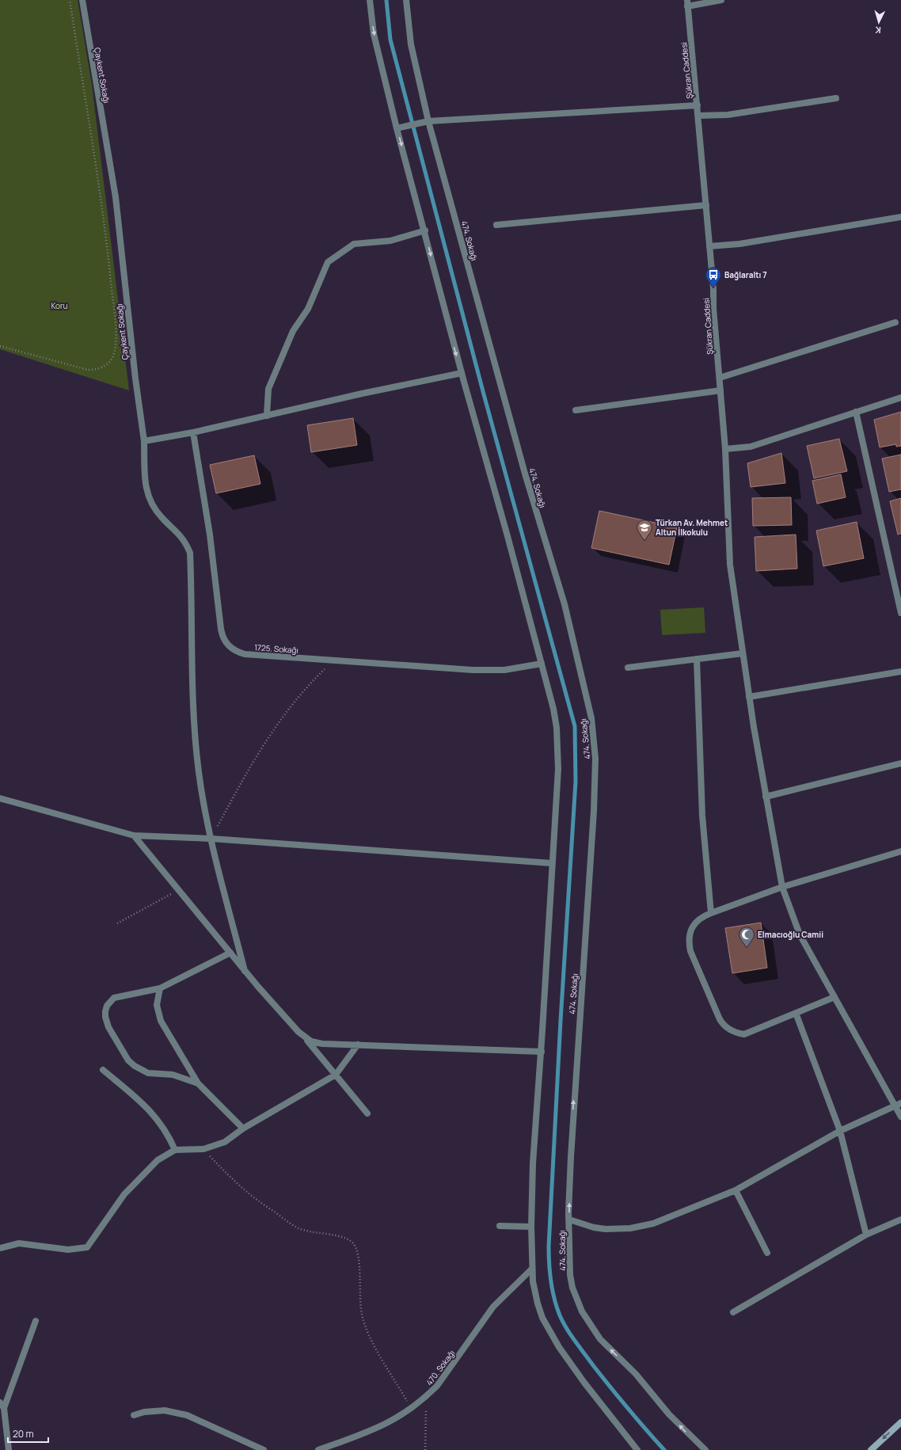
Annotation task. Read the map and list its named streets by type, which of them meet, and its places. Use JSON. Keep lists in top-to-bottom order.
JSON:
{
  "streets": {
    "street": [
      "Şükran Caddesi",
      "Çaykent Sokağı",
      "474. Sokağı",
      "1725. Sokağı",
      "470. Sokağı"
    ]
  },
  "parks": ["Koru"],
  "places": {
    "bus stop": ["Bağlaraltı 7"],
    "school or university": ["Türkan Av. Mehmet Altun İlkokulu"],
    "mosque": ["Elmacıoğlu Camii"]
  },
  "scale_bar": "20 m",
  "north": "bottom"
}
